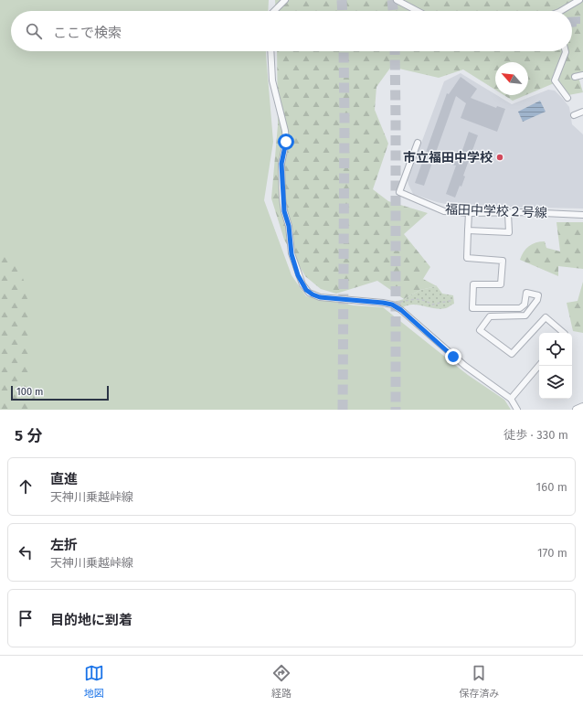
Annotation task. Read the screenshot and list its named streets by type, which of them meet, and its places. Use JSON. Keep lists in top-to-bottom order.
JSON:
{
  "streets": {
    "street": ["福田中学校２号線"]
  },
  "places": ["市立福田中学校"],
  "scale_bar": "100 m",
  "north": "top left",
  "page": {
    "search": "ここで検索",
    "scale": "100 m",
    "heading": ["5 分", "徒歩 · 330 m"],
    "list": [
      ["直進", "天神川乗越峠線", "160 m"],
      ["左折", "天神川乗越峠線", "170 m"],
      "目的地に到着"
    ],
    "nav": ["地図", "経路", "保存済み"]
  }
}
